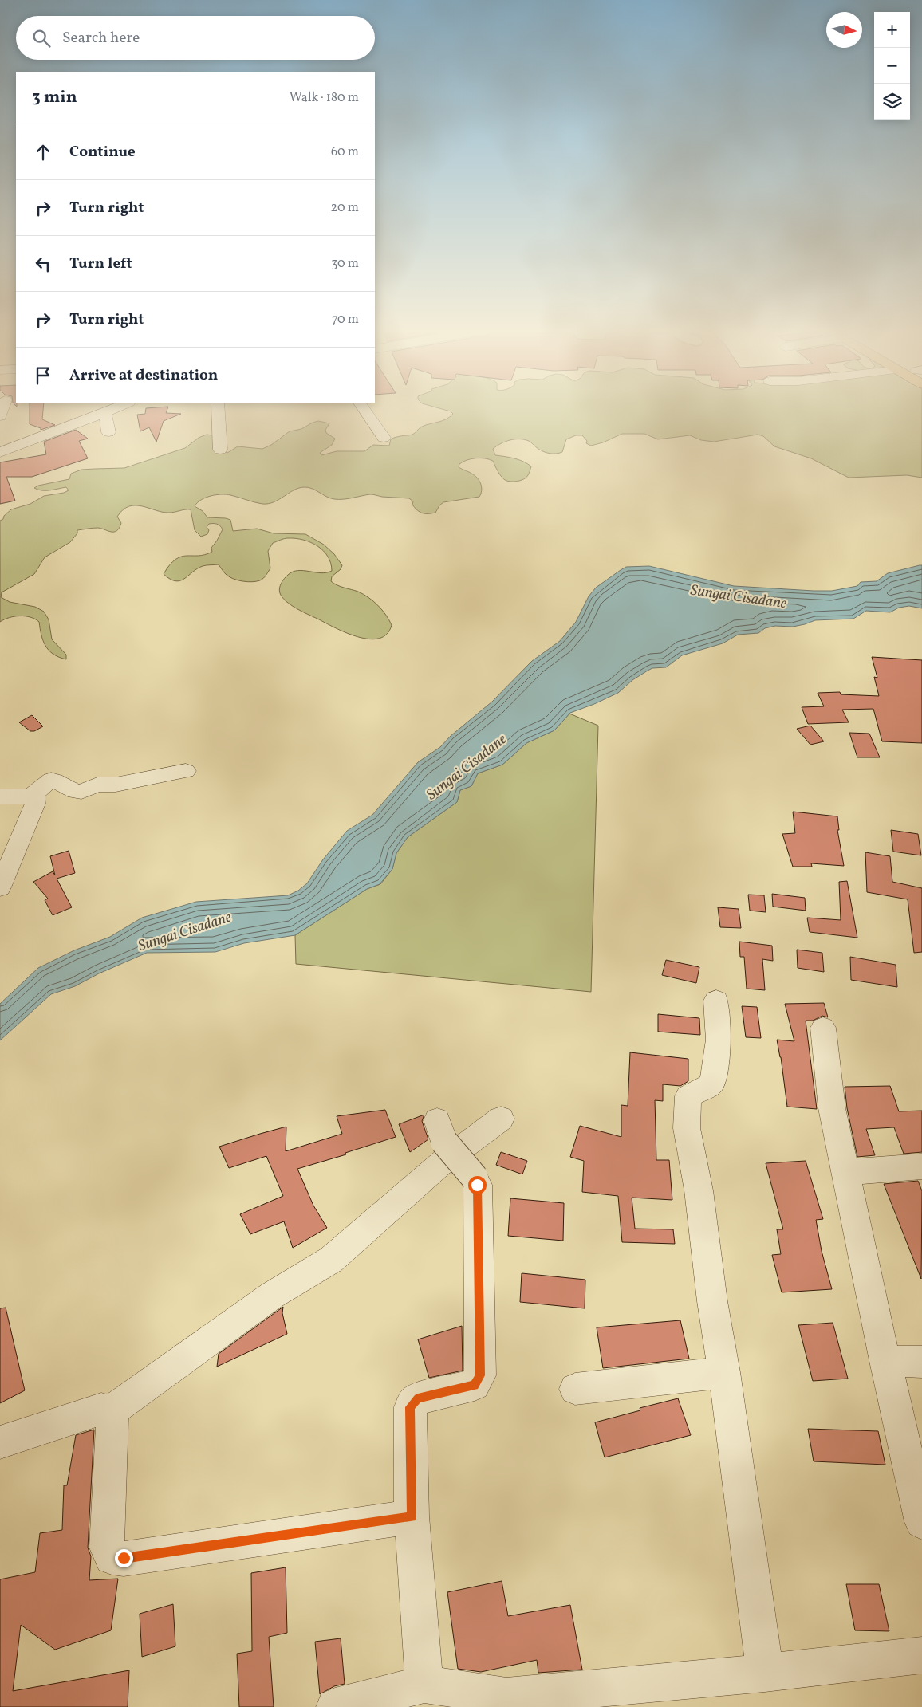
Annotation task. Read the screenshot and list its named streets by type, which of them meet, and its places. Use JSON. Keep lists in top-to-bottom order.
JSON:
{
  "water": ["Sungai Cisadane"],
  "north": "right",
  "page": {
    "map_buttons": ["+", "−"],
    "search": "Search here",
    "heading": ["3 min", "Walk · 180 m"],
    "list": [
      ["Continue", "60 m"],
      ["Turn right", "20 m"],
      ["Turn left", "30 m"],
      ["Turn right", "70 m"],
      "Arrive at destination"
    ]
  }
}
